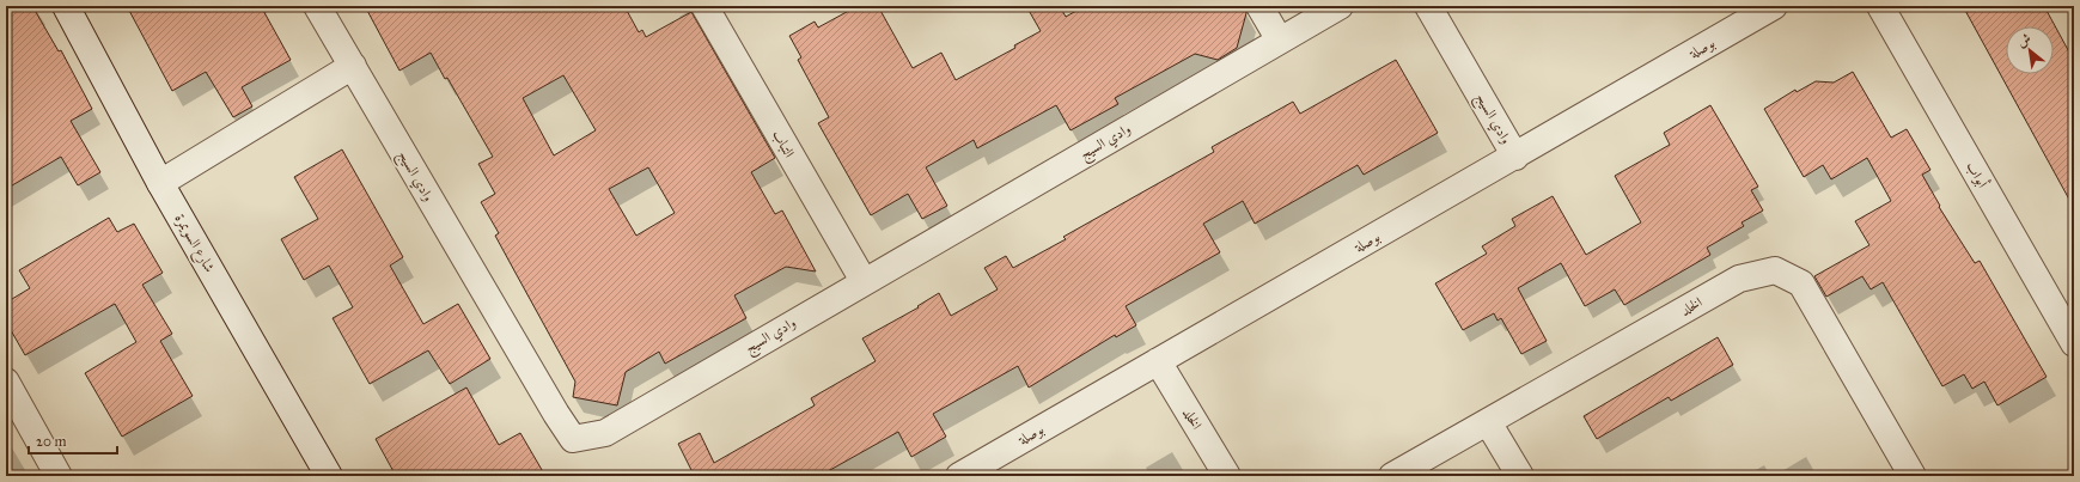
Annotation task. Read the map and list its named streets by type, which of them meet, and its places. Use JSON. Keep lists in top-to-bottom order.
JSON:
{
  "streets": {
    "street": [
      "بوصلة",
      "وادي السيج",
      "التباب",
      "أبواب",
      "شارع السويمرة",
      "الخلد"
    ]
  },
  "crossings": [
    ["بوصلة", "وادي السيج"],
    ["بوصلة", "الخلد"],
    ["وادي السيج", "التباب"]
  ],
  "scale_bar": "20 m",
  "north": "top left"
}
